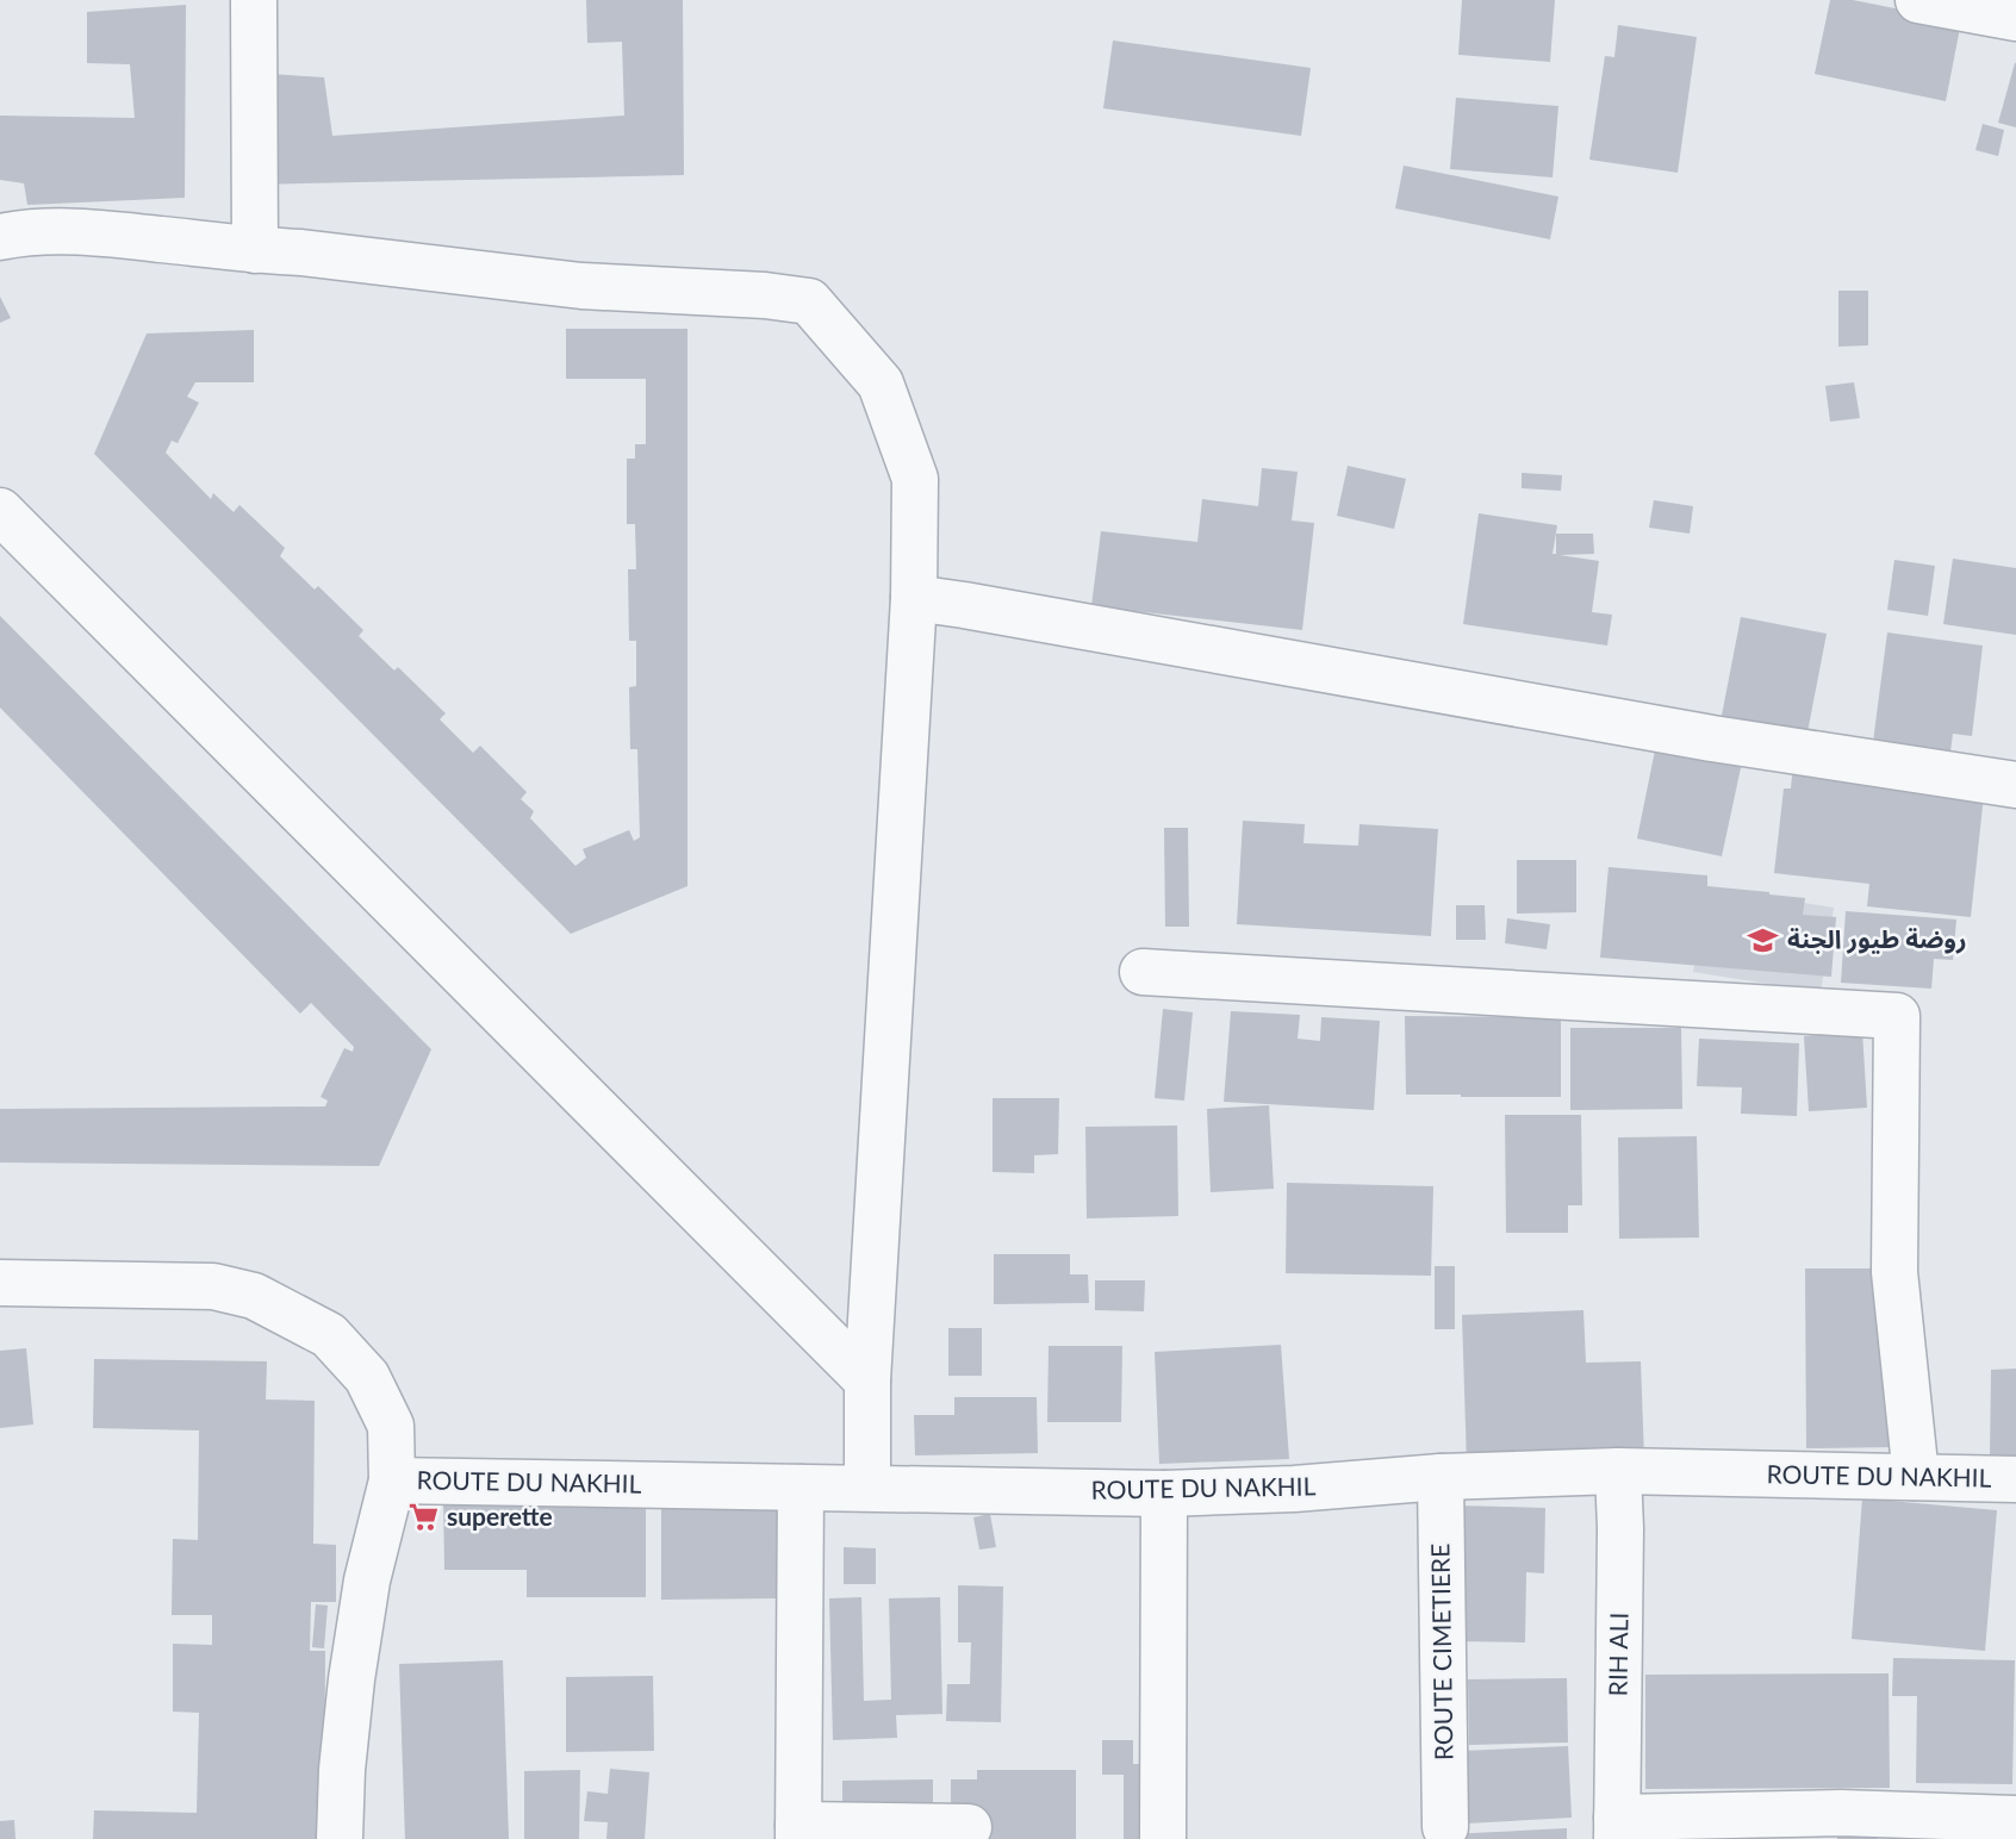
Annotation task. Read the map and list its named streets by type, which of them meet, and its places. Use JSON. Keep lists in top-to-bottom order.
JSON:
{
  "streets": {
    "street": ["ROUTE DU NAKHIL", "ROUTE CIMETIERE", "RIH ALI"]
  },
  "crossings": [
    ["ROUTE DU NAKHIL", "ROUTE CIMETIERE"],
    ["ROUTE DU NAKHIL", "RIH ALI"]
  ],
  "places": {
    "school or university": ["روضة طيور الجنة"],
    "supermarket": ["superette"]
  }
}
